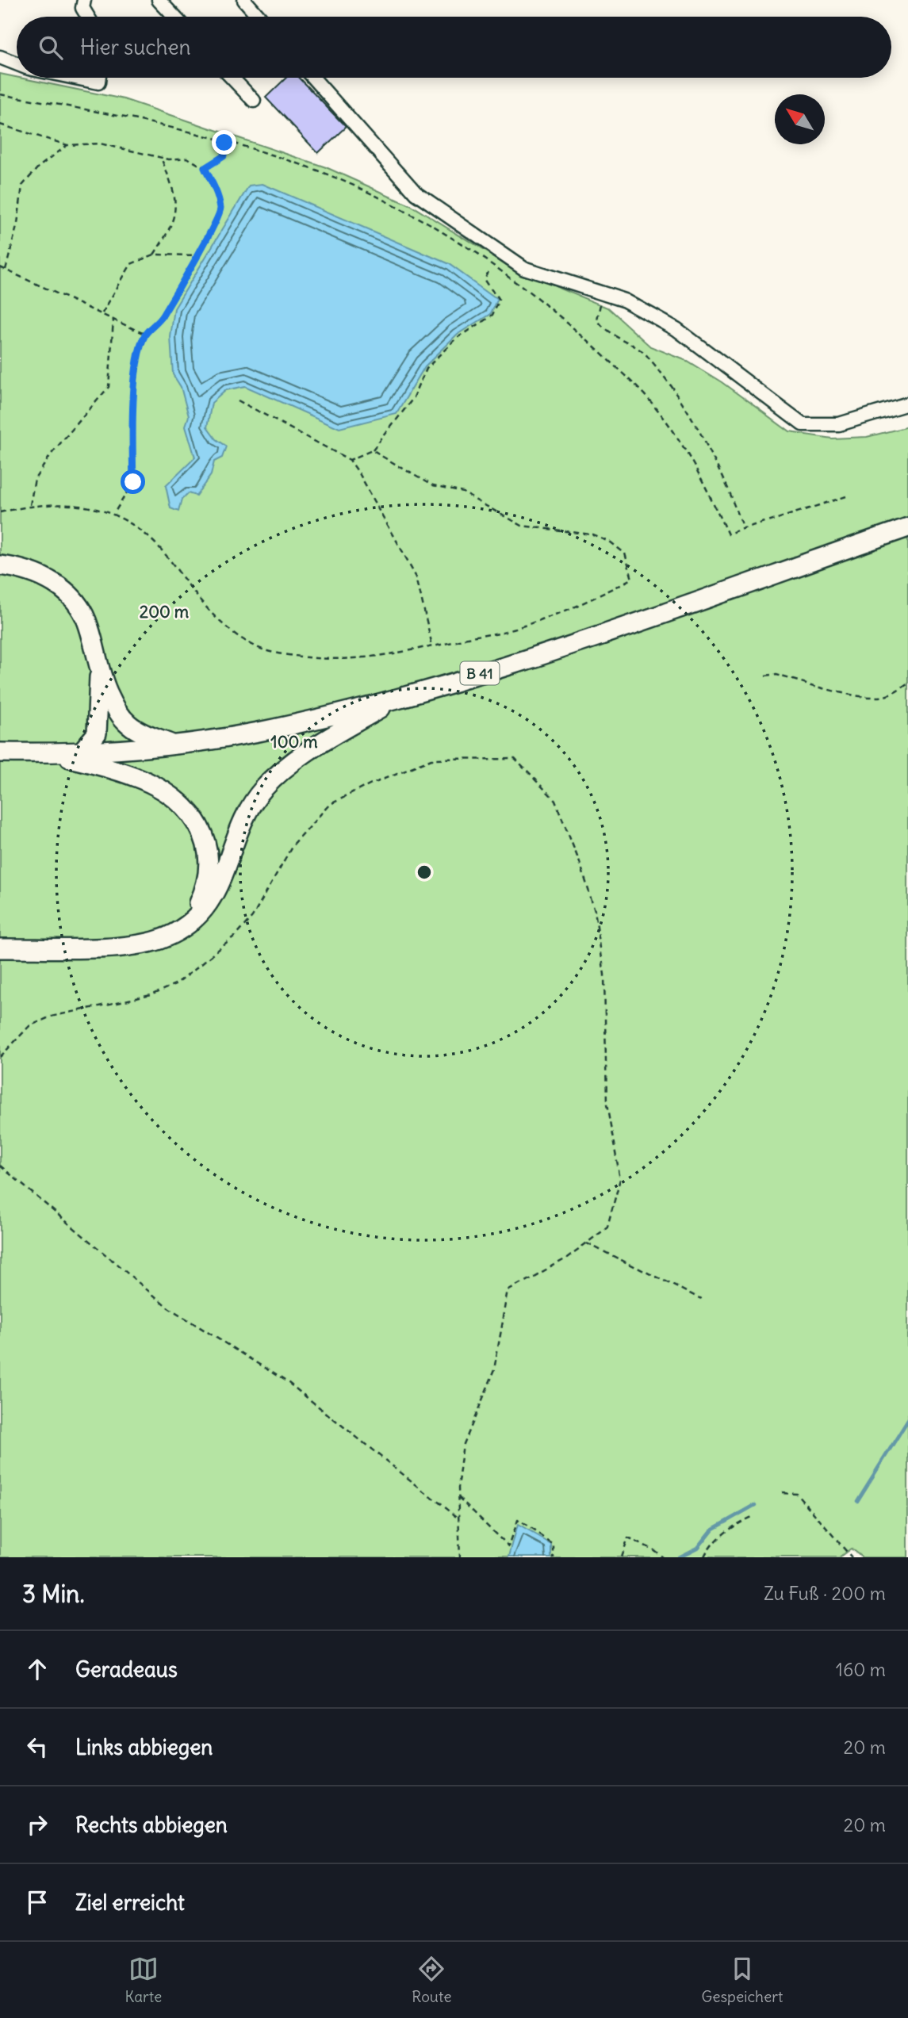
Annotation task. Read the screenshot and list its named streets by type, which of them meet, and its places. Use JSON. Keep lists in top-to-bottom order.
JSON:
{
  "streets": {
    "highway": ["B 41"]
  },
  "north": "top left",
  "page": {
    "search": "Hier suchen",
    "heading": ["3 Min.", "Zu Fuß · 200 m"],
    "list": [
      ["Geradeaus", "160 m"],
      ["Links abbiegen", "20 m"],
      ["Rechts abbiegen", "20 m"],
      "Ziel erreicht"
    ],
    "nav": ["Karte", "Route", "Gespeichert"]
  },
  "rings": ["200 m", "100 m"]
}
